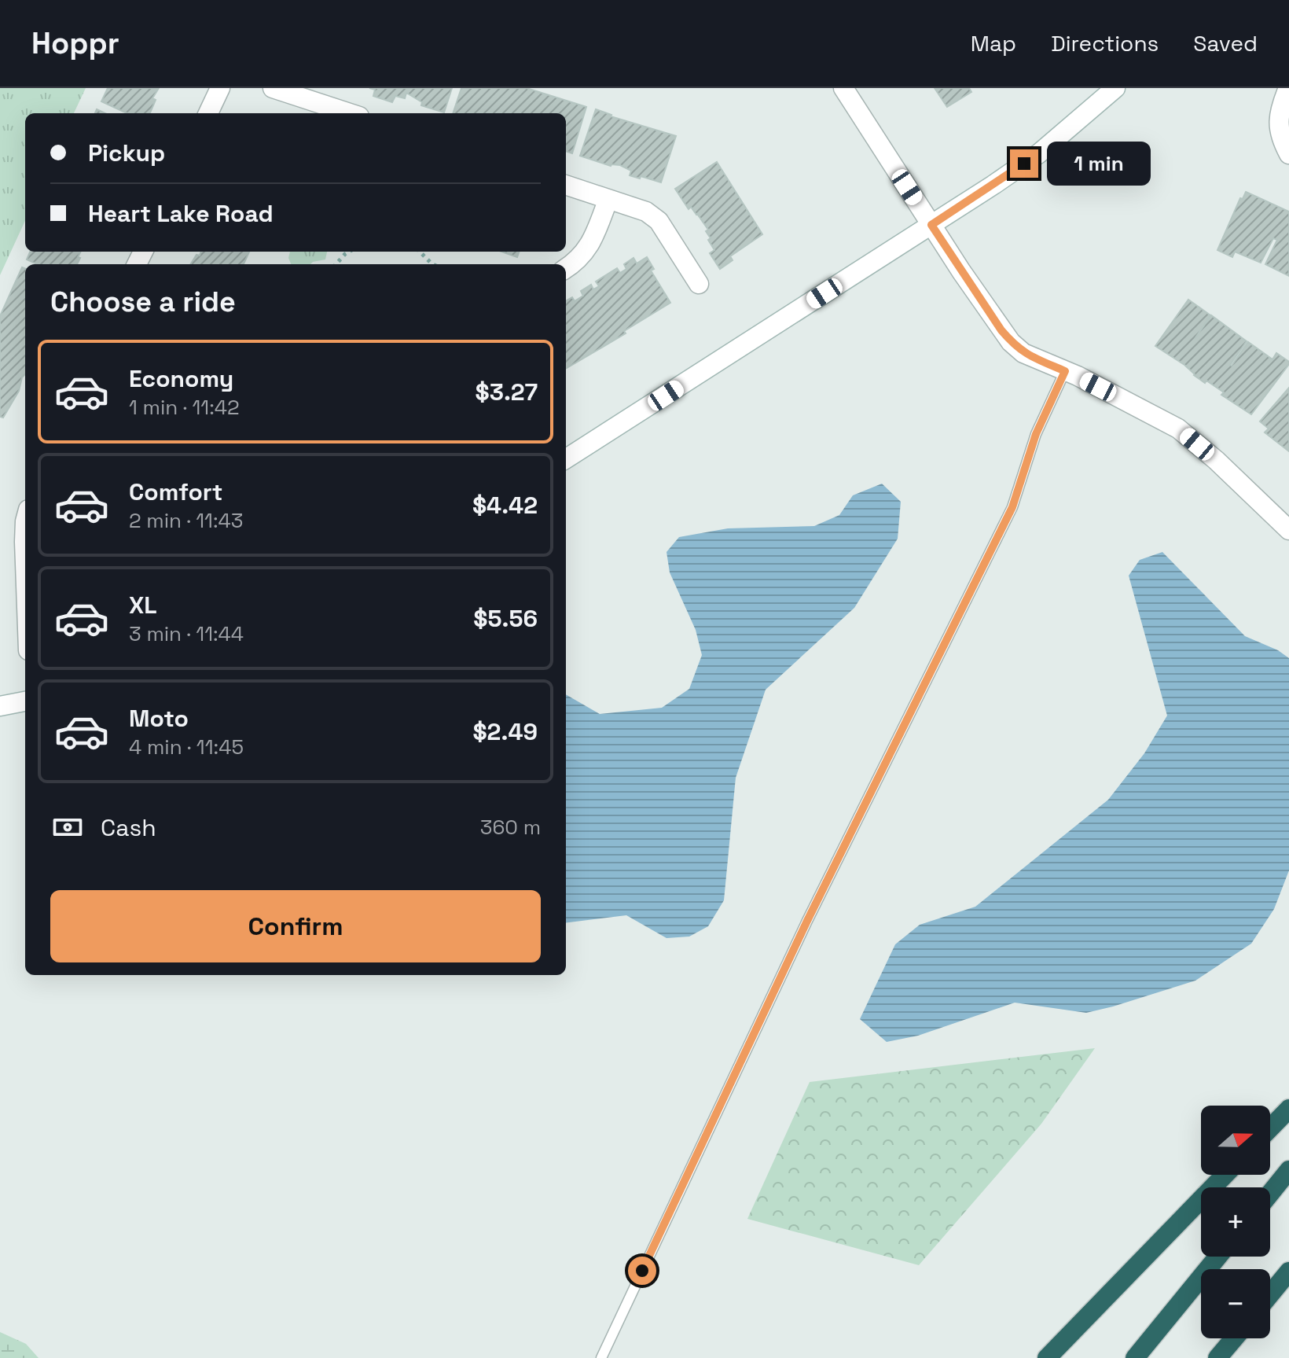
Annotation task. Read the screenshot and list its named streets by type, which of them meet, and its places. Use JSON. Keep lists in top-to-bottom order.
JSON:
{
  "north": "right",
  "page": {
    "header": "Hoppr",
    "nav": ["Map", "Directions", "Saved"],
    "banner": ["Pickup", "Heart Lake Road"],
    "bubble": "1 min",
    "heading": "Choose a ride",
    "list": [
      {
        "name": "Economy",
        "note": "1 min · 11:42",
        "value": "$3.27"
      },
      {
        "name": "Comfort",
        "note": "2 min · 11:43",
        "value": "$4.42"
      },
      {
        "name": "XL",
        "note": "3 min · 11:44",
        "value": "$5.56"
      },
      {
        "name": "Moto",
        "note": "4 min · 11:45",
        "value": "$2.49"
      }
    ],
    "pay": ["Cash", "360 m"],
    "buttons": "Confirm",
    "map_buttons": ["+", "−"]
  }
}
